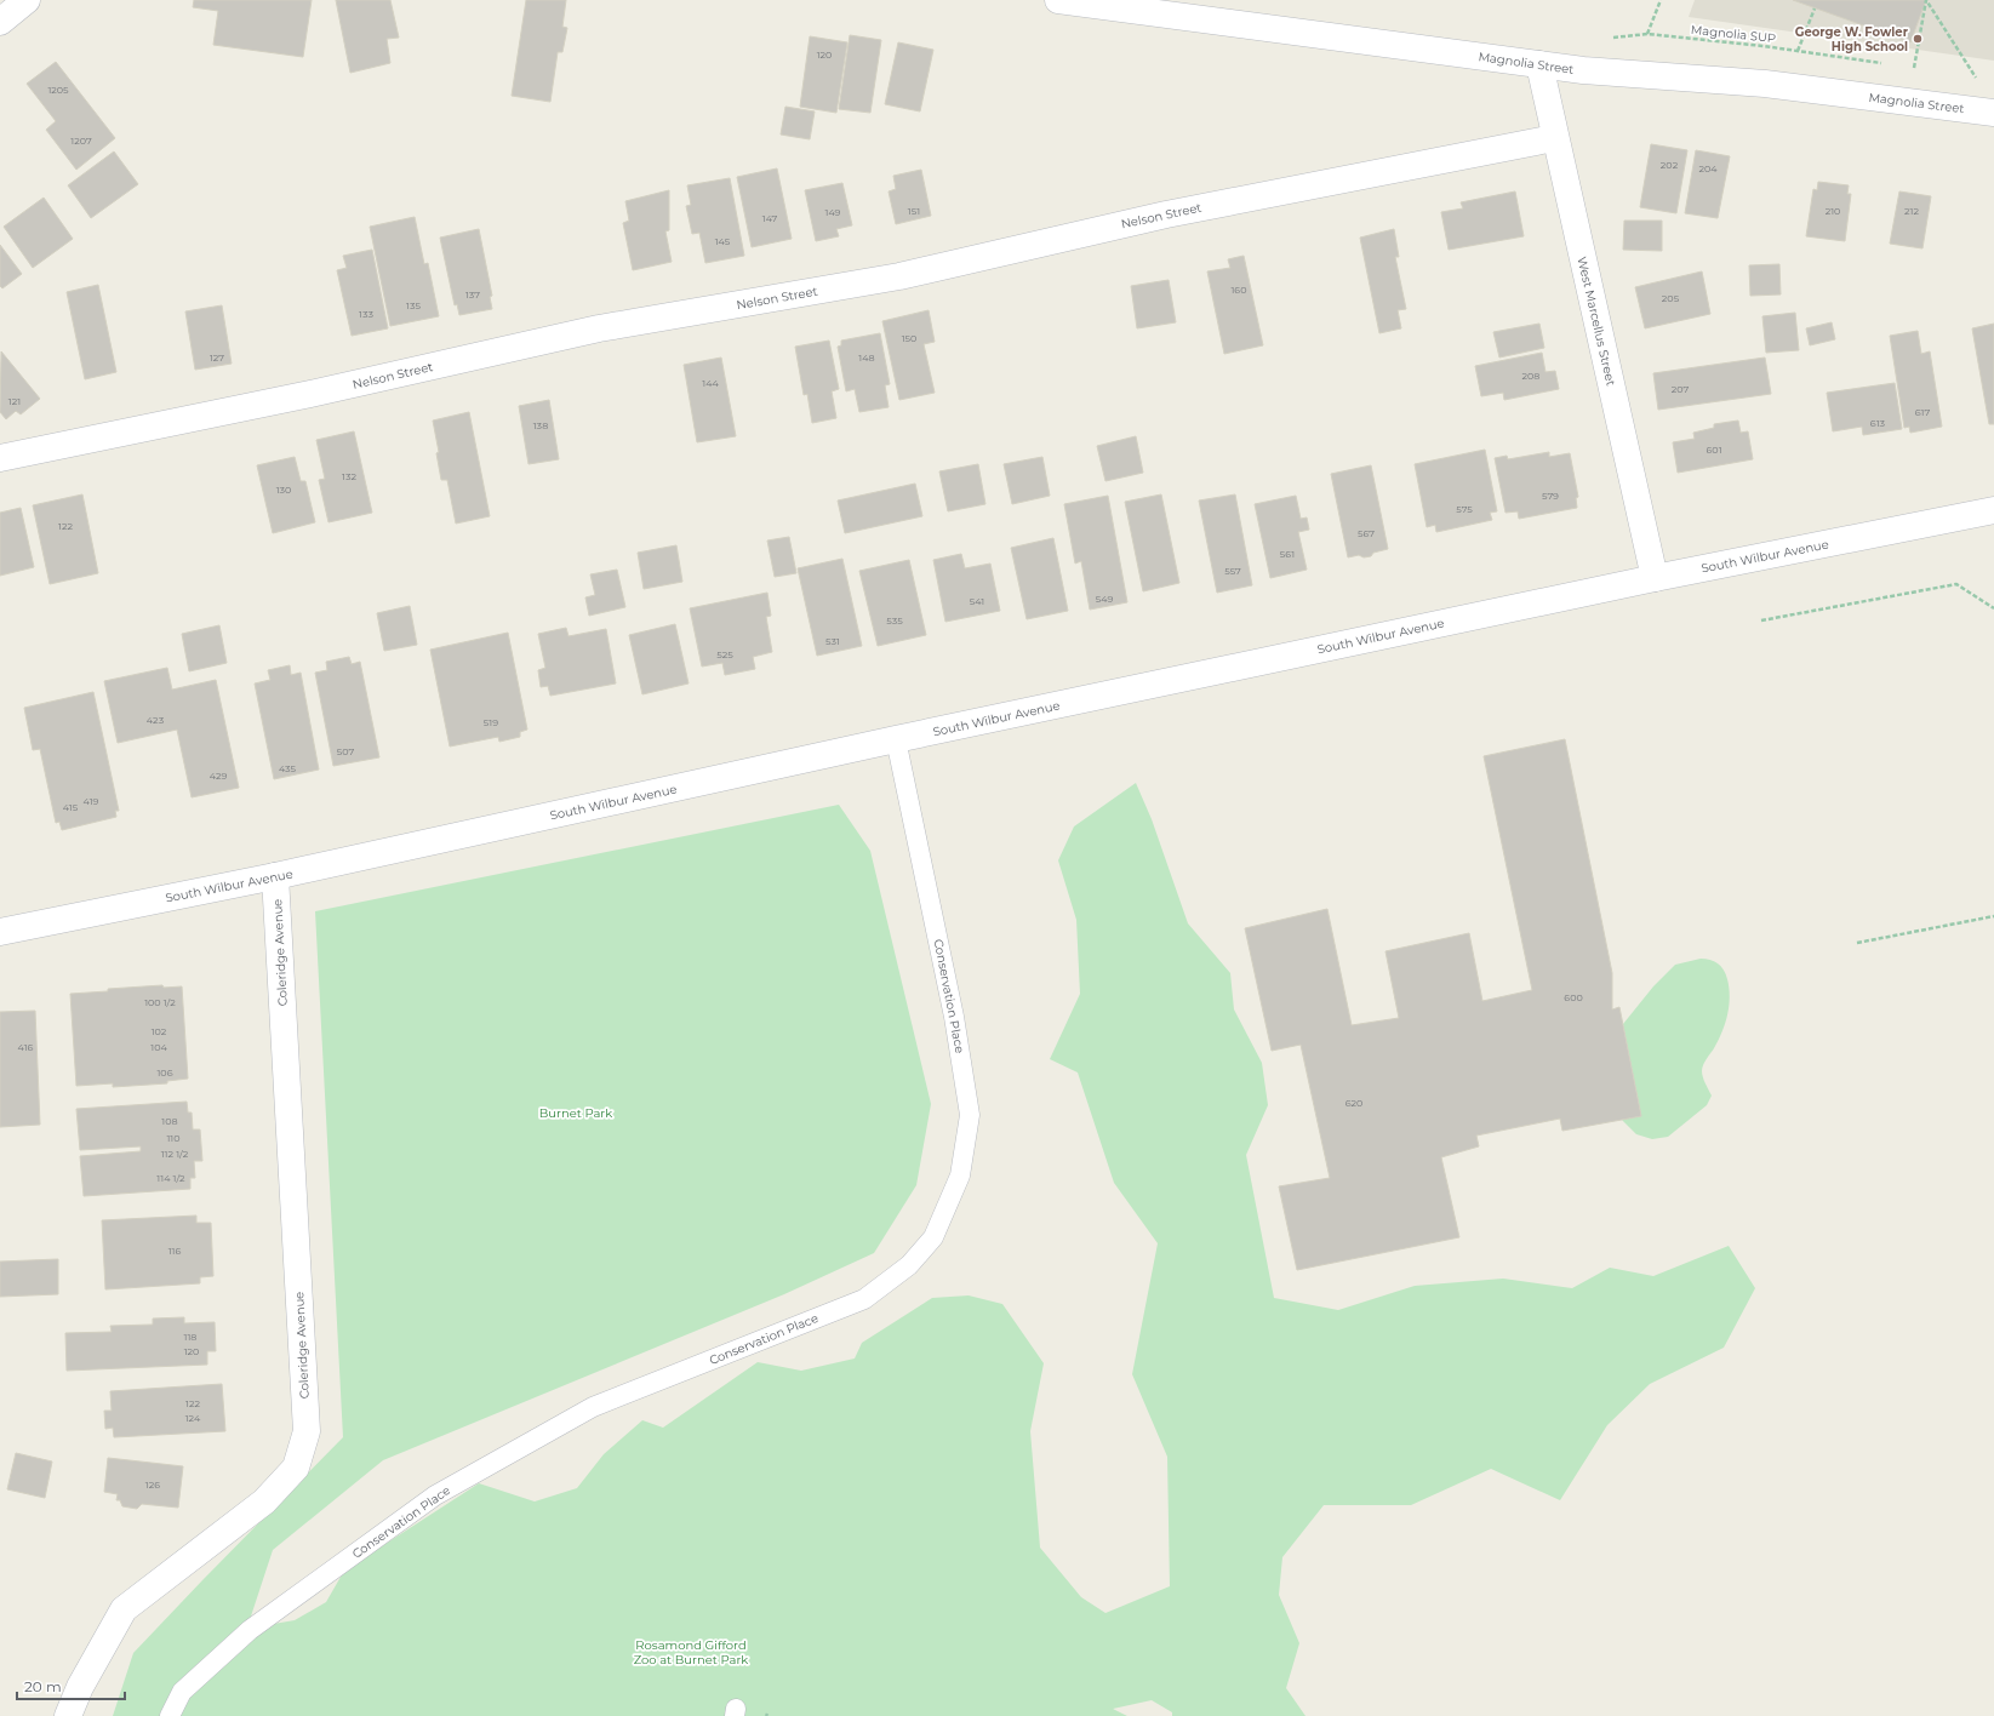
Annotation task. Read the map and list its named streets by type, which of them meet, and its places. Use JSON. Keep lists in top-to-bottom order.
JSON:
{
  "streets": {
    "street": [
      "Magnolia Street",
      "Nelson Street",
      "West Marcellus Street",
      "South Wilbur Avenue",
      "Coleridge Avenue"
    ],
    "lane": ["Conservation Place"],
    "path": ["Magnolia SUP"]
  },
  "crossings": [
    ["Magnolia Street", "West Marcellus Street"],
    ["Nelson Street", "West Marcellus Street"],
    ["West Marcellus Street", "South Wilbur Avenue"],
    ["South Wilbur Avenue", "Coleridge Avenue"],
    ["South Wilbur Avenue", "Conservation Place"]
  ],
  "parks": ["Burnet Park", "Rosamond Gifford Zoo at Burnet Park"],
  "places": ["George W. Fowler High School"],
  "house_numbers": [
    "120",
    "1205",
    "1207",
    "202",
    "204",
    "151",
    "210",
    "212",
    "149",
    "147",
    "145",
    "160",
    "137",
    "205",
    "135",
    "133",
    "150",
    "127",
    "148",
    "208",
    "144",
    "207",
    "121",
    "617",
    "613",
    "138",
    "601",
    "132",
    "130",
    "579",
    "575",
    "122",
    "567",
    "561",
    "557",
    "549",
    "541",
    "535",
    "531",
    "525",
    "423",
    "519",
    "507",
    "435",
    "429",
    "419",
    "415",
    "600",
    "100 1/2",
    "102",
    "416",
    "104",
    "106",
    "620",
    "108",
    "110",
    "112 1/2",
    "114 1/2",
    "116",
    "118",
    "120",
    "122",
    "124",
    "126"
  ],
  "scale_bar": "20 m"
}
